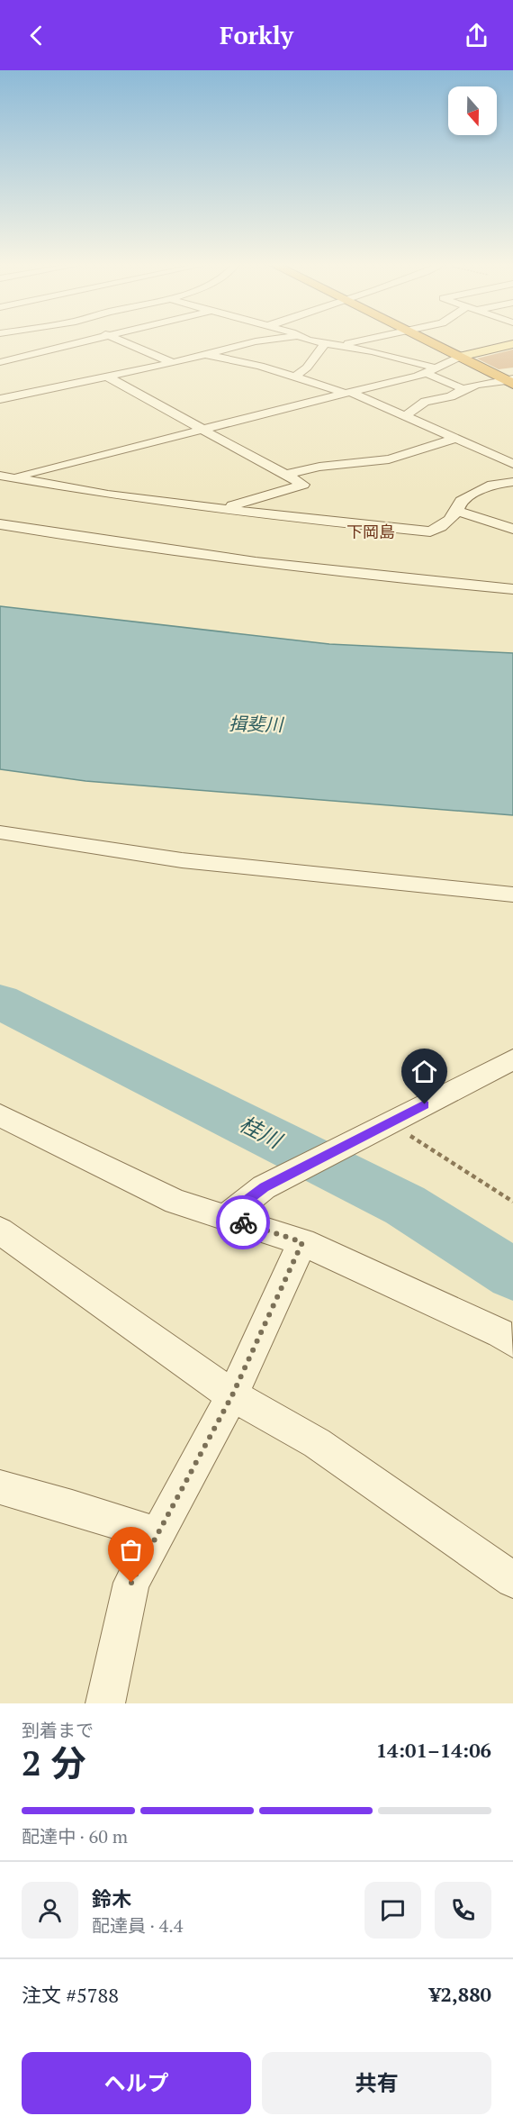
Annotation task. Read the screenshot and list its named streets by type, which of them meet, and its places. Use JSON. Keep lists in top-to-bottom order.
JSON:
{
  "districts": ["下岡島"],
  "water": ["揖斐川", "桂川"],
  "north": "bottom",
  "page": {
    "header": "Forkly",
    "heading": ["2 分", "到着まで", "14:01–14:06"],
    "panel": [
      "鈴木",
      "配達員 · 4.4",
      "注文 #5788",
      "¥2,880"
    ],
    "bar": "配達中 · 60 m",
    "buttons": ["ヘルプ", "共有"]
  }
}
